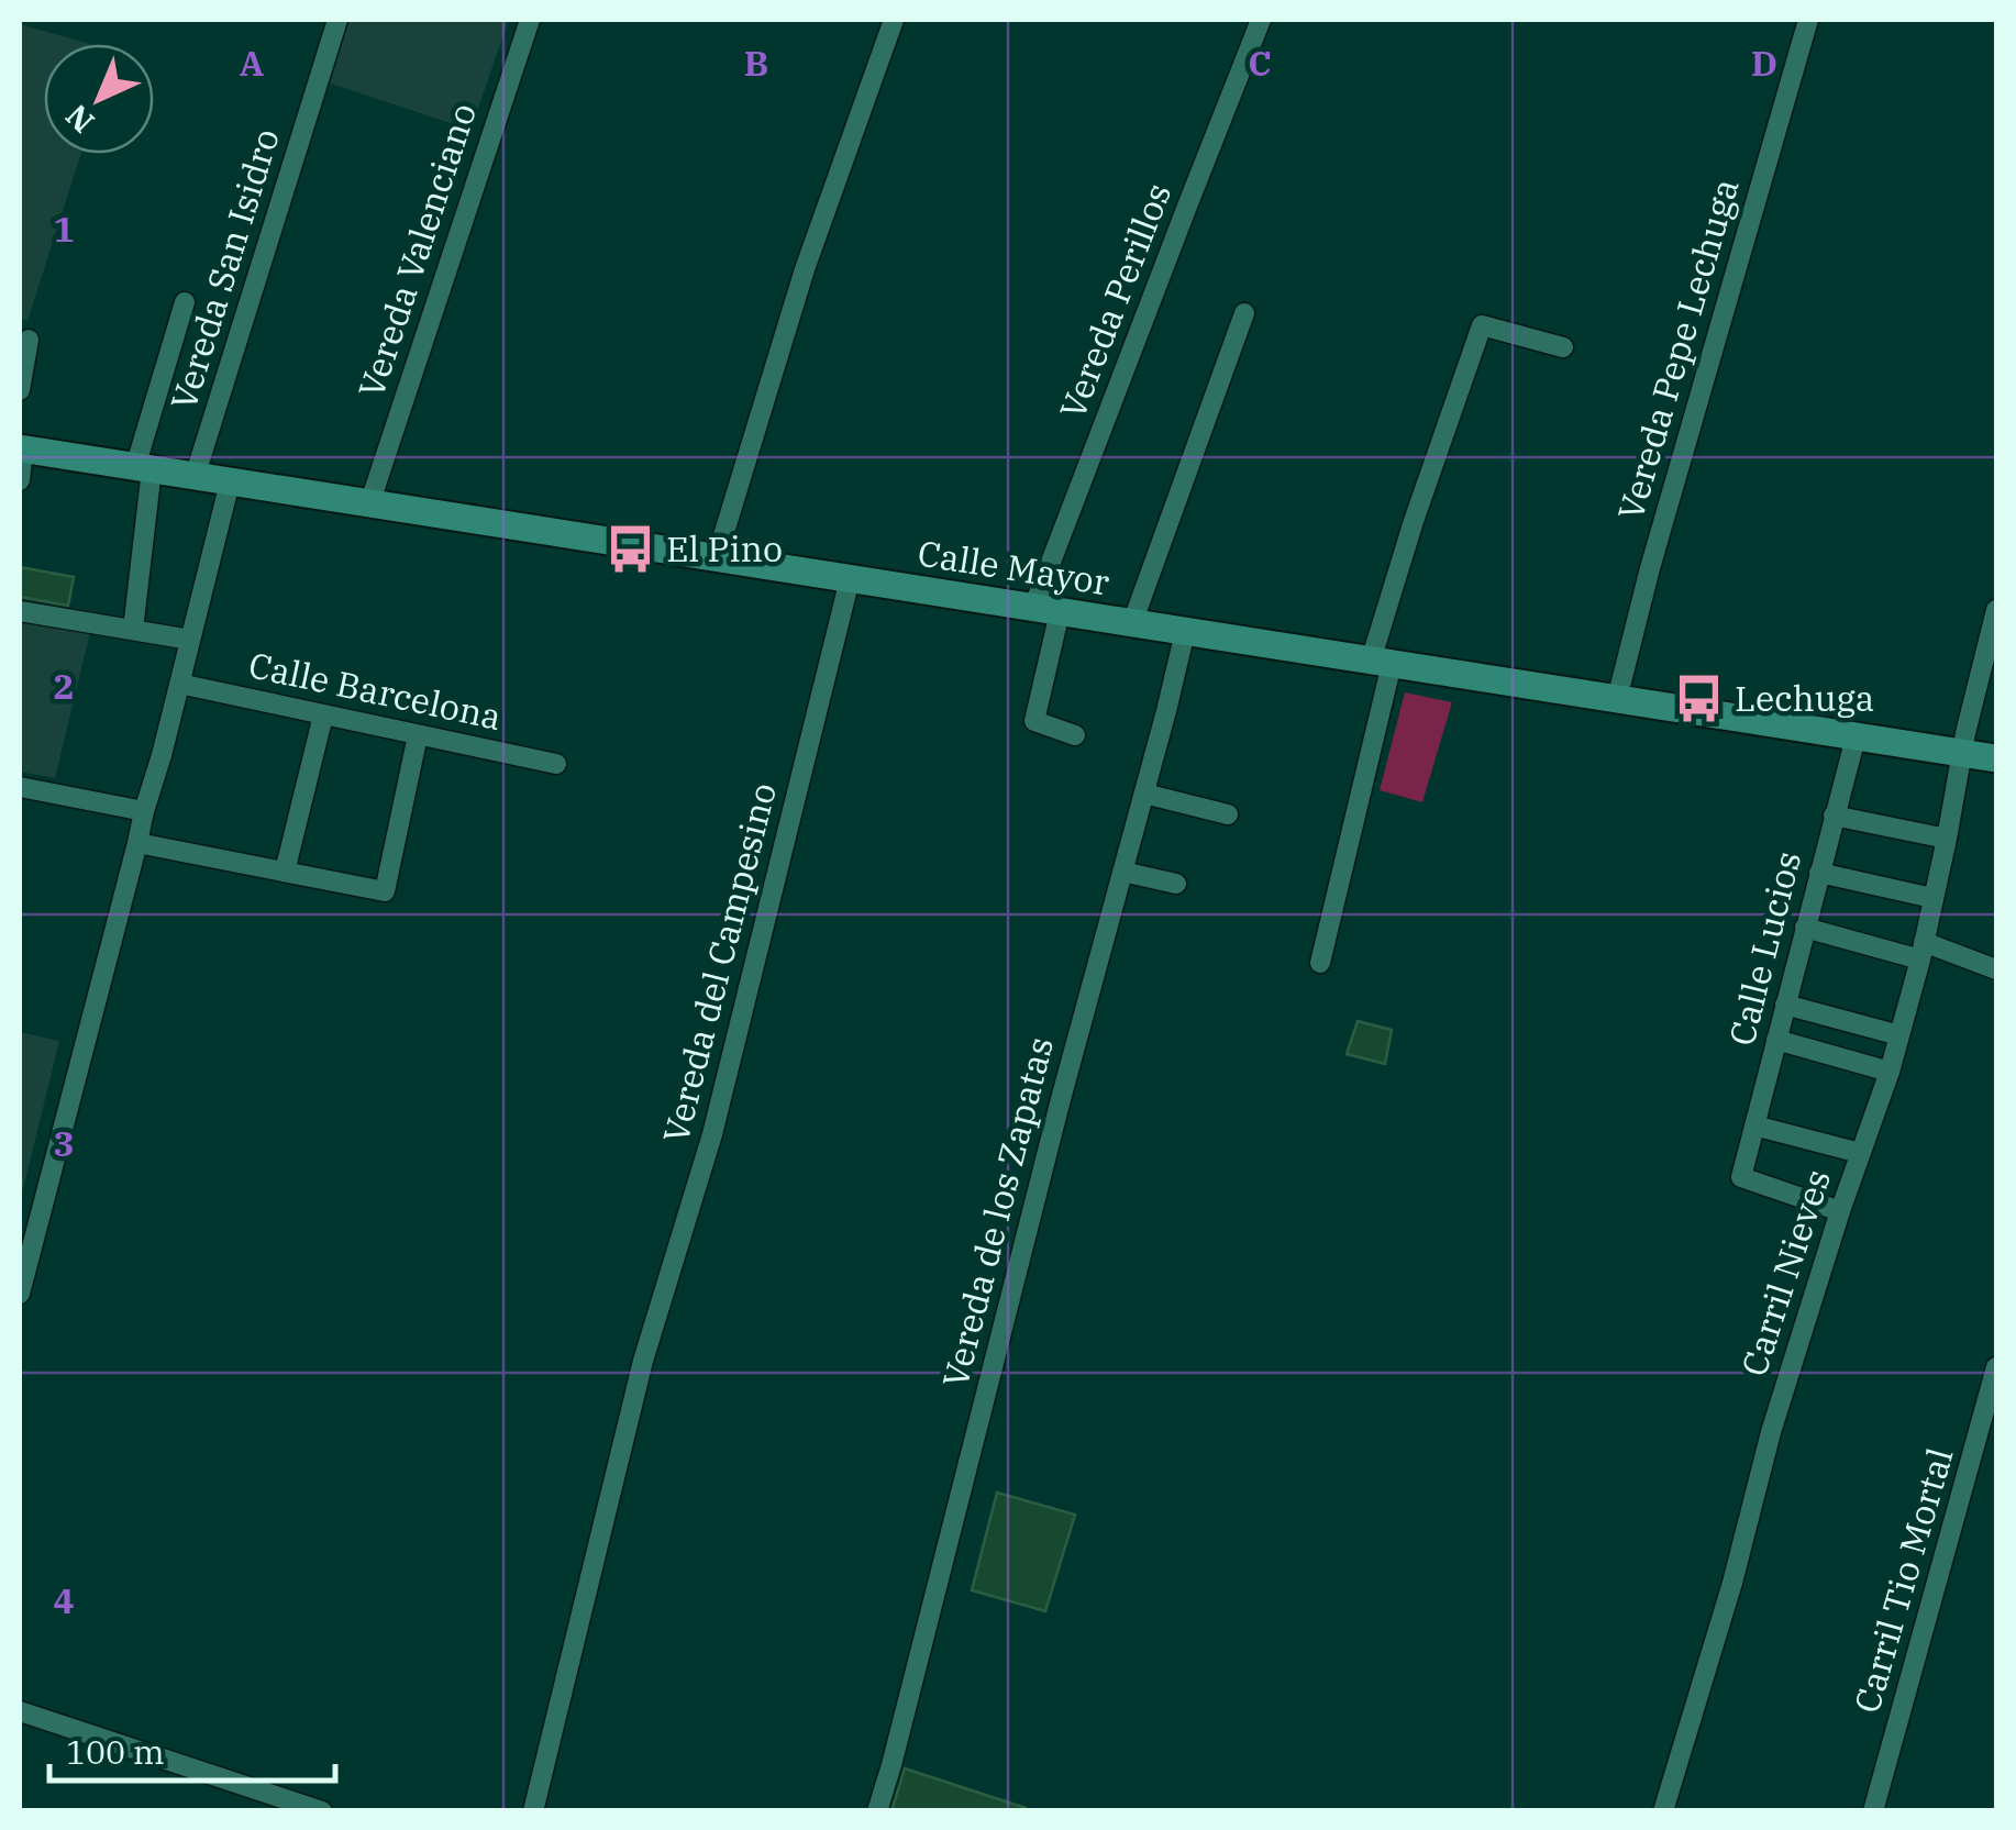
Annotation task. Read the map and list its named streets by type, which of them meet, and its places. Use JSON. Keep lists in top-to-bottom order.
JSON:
{
  "streets": {
    "main road": ["Calle Mayor"],
    "street": [
      "Vereda Valenciano",
      "Vereda San Isidro",
      "Vereda Perillos",
      "Vereda Pepe Lechuga",
      "Calle Barcelona",
      "Calle Lucios",
      "Vereda del Campesino",
      "Vereda de los Zapatas",
      "Carril Nieves",
      "Carril Tio Mortal"
    ]
  },
  "crossings": [
    ["Vereda Valenciano", "Calle Mayor"],
    ["Vereda San Isidro", "Calle Mayor"],
    ["Vereda Perillos", "Calle Mayor"],
    ["Vereda Pepe Lechuga", "Calle Mayor"],
    ["Calle Mayor", "Calle Lucios"],
    ["Calle Mayor", "Vereda del Campesino"],
    ["Calle Mayor", "Vereda de los Zapatas"],
    ["Calle Mayor", "Carril Nieves"],
    ["Calle Lucios", "Carril Nieves"]
  ],
  "places": {
    "bus stop": ["El Pino", "Lechuga"]
  },
  "scale_bar": "100 m",
  "north": "bottom left",
  "grid": {
    "columns": [
      "A",
      "B",
      "C",
      "D"
    ],
    "rows": [
      "1",
      "2",
      "3",
      "4"
    ]
  }
}
